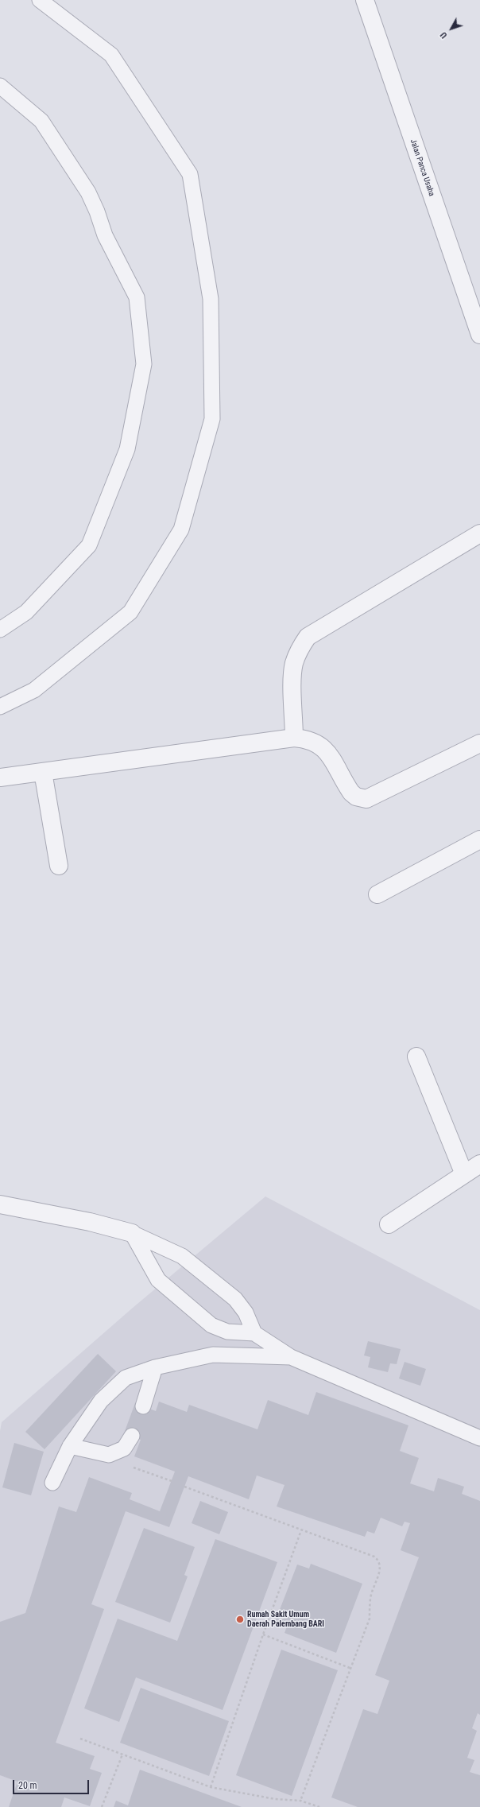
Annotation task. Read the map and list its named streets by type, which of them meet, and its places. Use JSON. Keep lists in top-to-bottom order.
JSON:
{
  "streets": {
    "street": ["Jalan Panca Usaha"]
  },
  "places": ["Rumah Sakit Umum Daerah Palembang BARI"],
  "scale_bar": "20 m",
  "north": "bottom left"
}
